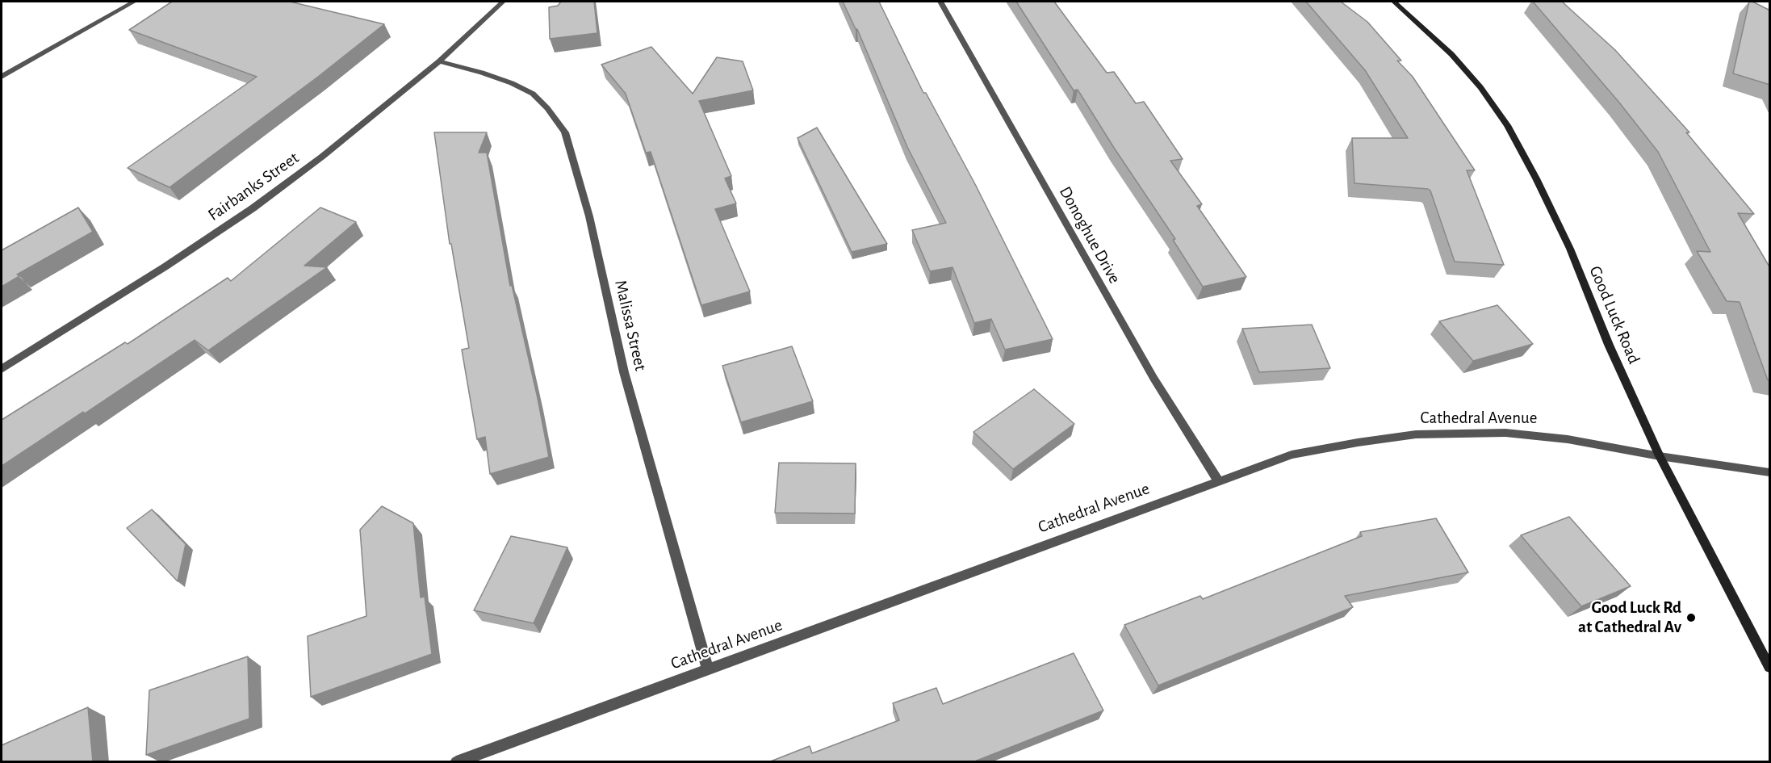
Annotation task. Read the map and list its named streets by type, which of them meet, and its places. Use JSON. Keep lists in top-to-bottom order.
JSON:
{
  "streets": {
    "main road": ["Good Luck Road"],
    "street": [
      "Fairbanks Street",
      "Donoghue Drive",
      "Malissa Street",
      "Cathedral Avenue"
    ]
  },
  "crossings": [
    ["Fairbanks Street", "Malissa Street"],
    ["Donoghue Drive", "Cathedral Avenue"],
    ["Good Luck Road", "Cathedral Avenue"],
    ["Malissa Street", "Cathedral Avenue"]
  ],
  "places": ["Good Luck Rd at Cathedral Av"]
}
